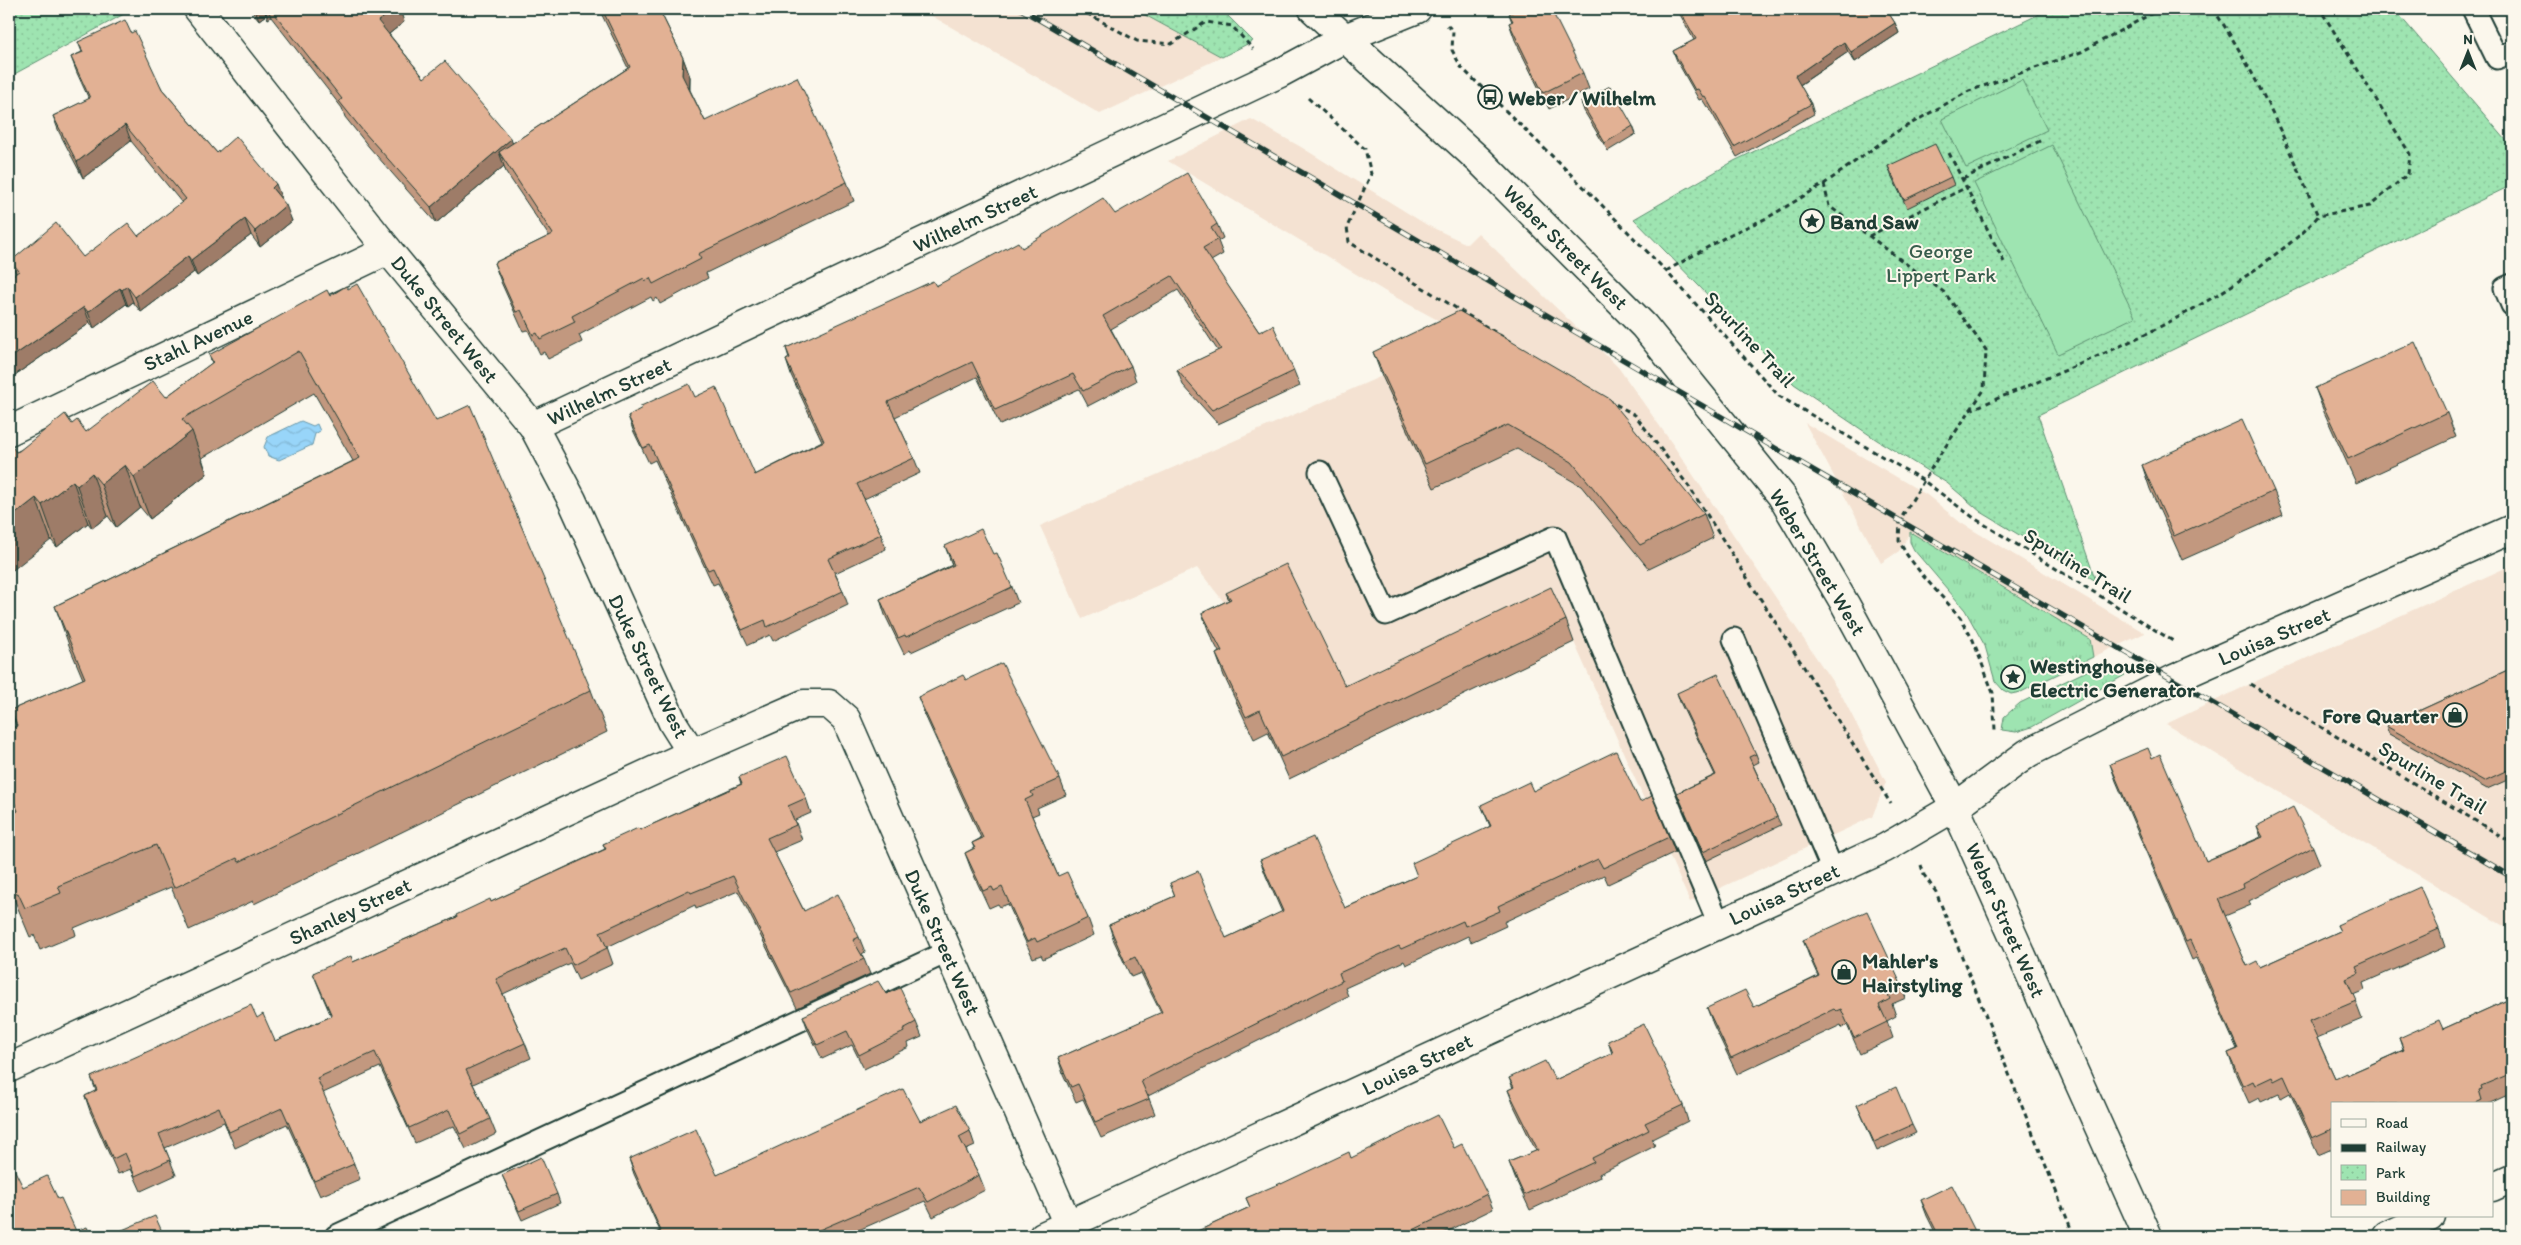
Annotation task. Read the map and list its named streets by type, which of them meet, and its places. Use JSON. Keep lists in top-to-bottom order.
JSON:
{
  "streets": {
    "street": [
      "Wilhelm Street",
      "Weber Street West",
      "Duke Street West",
      "Stahl Avenue",
      "Louisa Street",
      "Shanley Street"
    ],
    "path": ["Spurline Trail"]
  },
  "crossings": [
    ["Wilhelm Street", "Weber Street West"],
    ["Wilhelm Street", "Duke Street West"],
    ["Weber Street West", "Louisa Street"],
    ["Duke Street West", "Stahl Avenue"],
    ["Duke Street West", "Louisa Street"],
    ["Duke Street West", "Shanley Street"]
  ],
  "parks": ["George Lippert Park"],
  "places": {
    "bus stop": ["Weber / Wilhelm"],
    "place": ["Band Saw", "Westinghouse Electric Generator"],
    "shop": ["Fore Quarter", "Mahler's Hairstyling"]
  },
  "legend": [
    "Road",
    "Railway",
    "Park",
    "Building"
  ],
  "north": "top"
}
